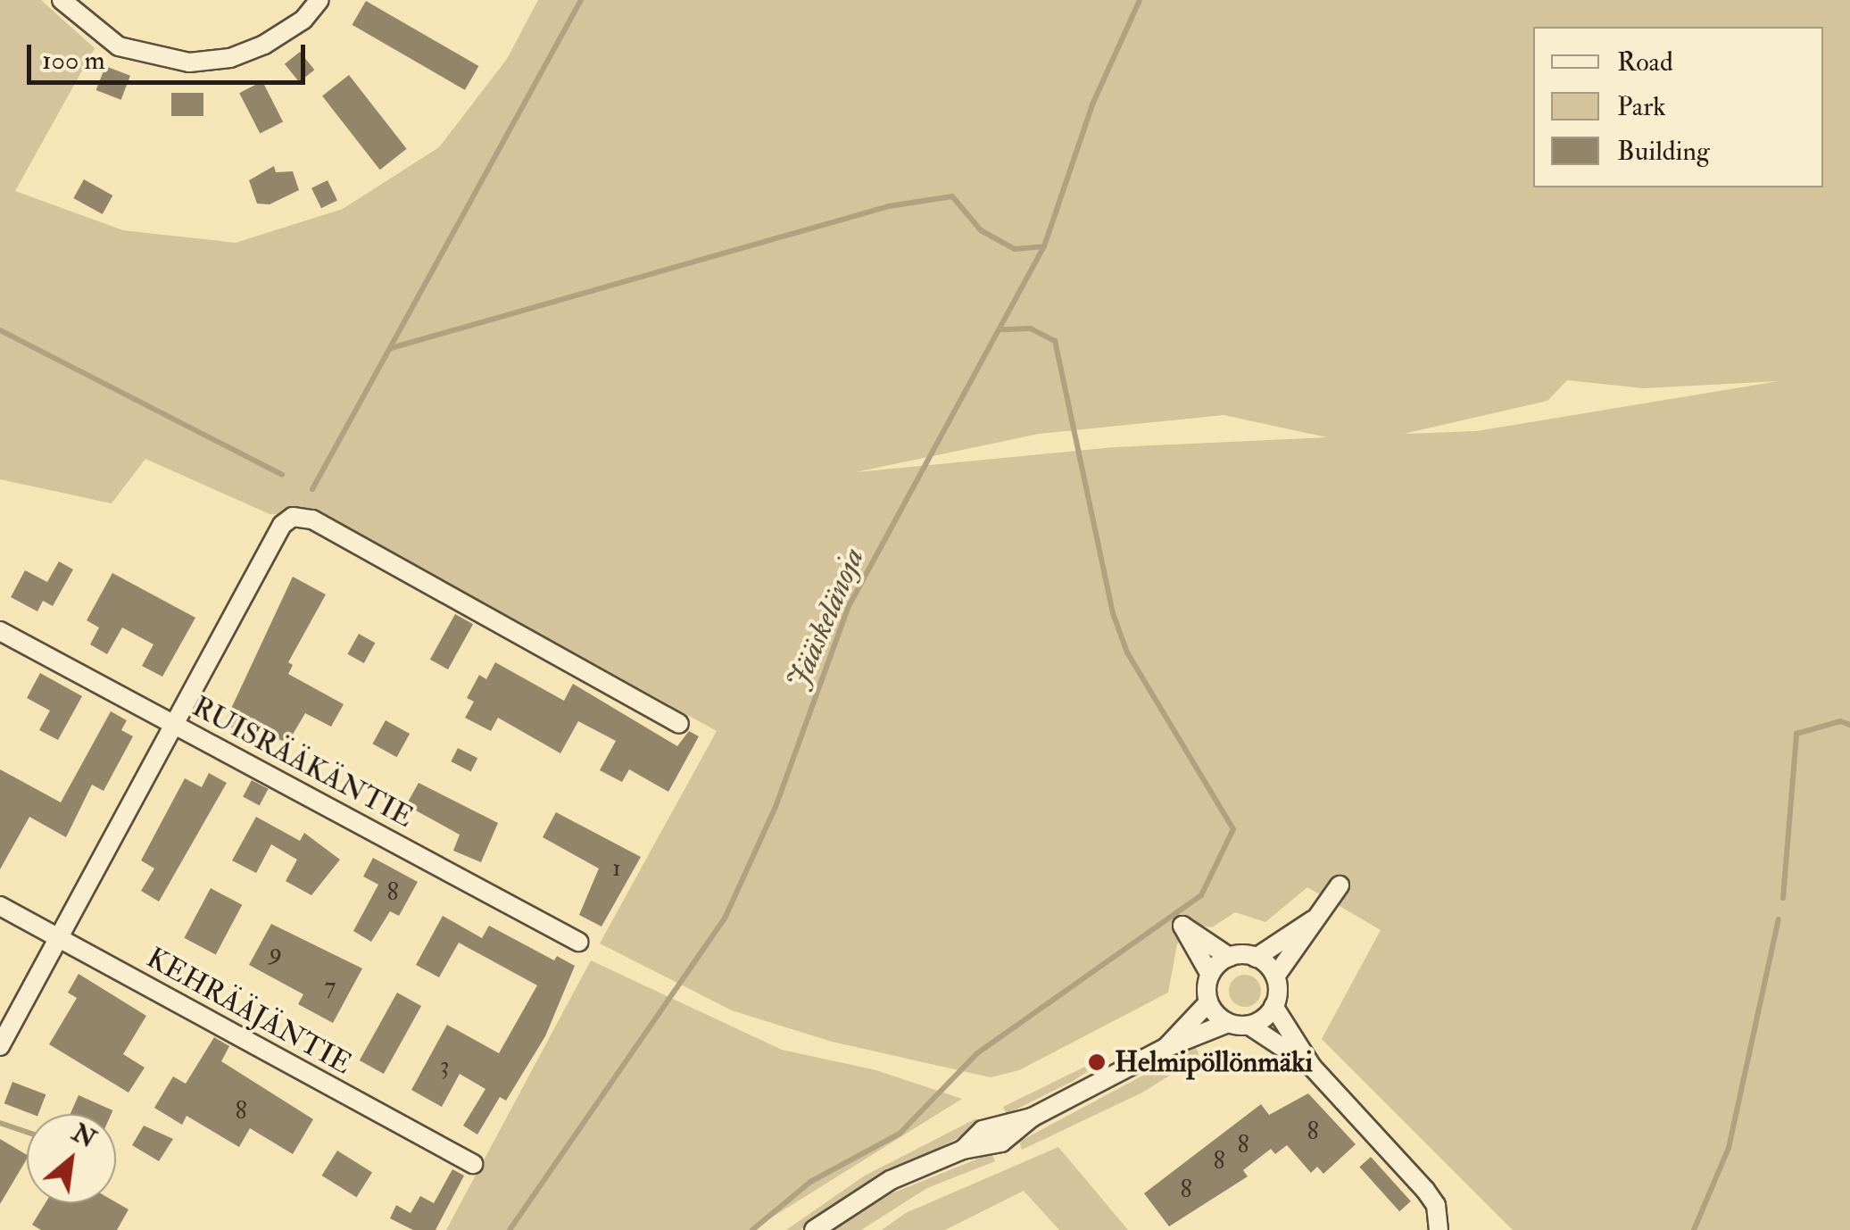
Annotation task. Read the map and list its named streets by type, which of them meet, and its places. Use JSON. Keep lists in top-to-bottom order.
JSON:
{
  "streets": {
    "street": ["RUISRÄÄKÄNTIE", "KEHRÄÄJÄNTIE"]
  },
  "water": ["Jääskelänoja"],
  "places": ["Helmipöllönmäki"],
  "house_numbers": [
    "1",
    "8",
    "9",
    "7",
    "3",
    "8",
    "8",
    "8",
    "8",
    "8"
  ],
  "legend": ["Road", "Park", "Building"],
  "scale_bar": "100 m",
  "north": "top right"
}
